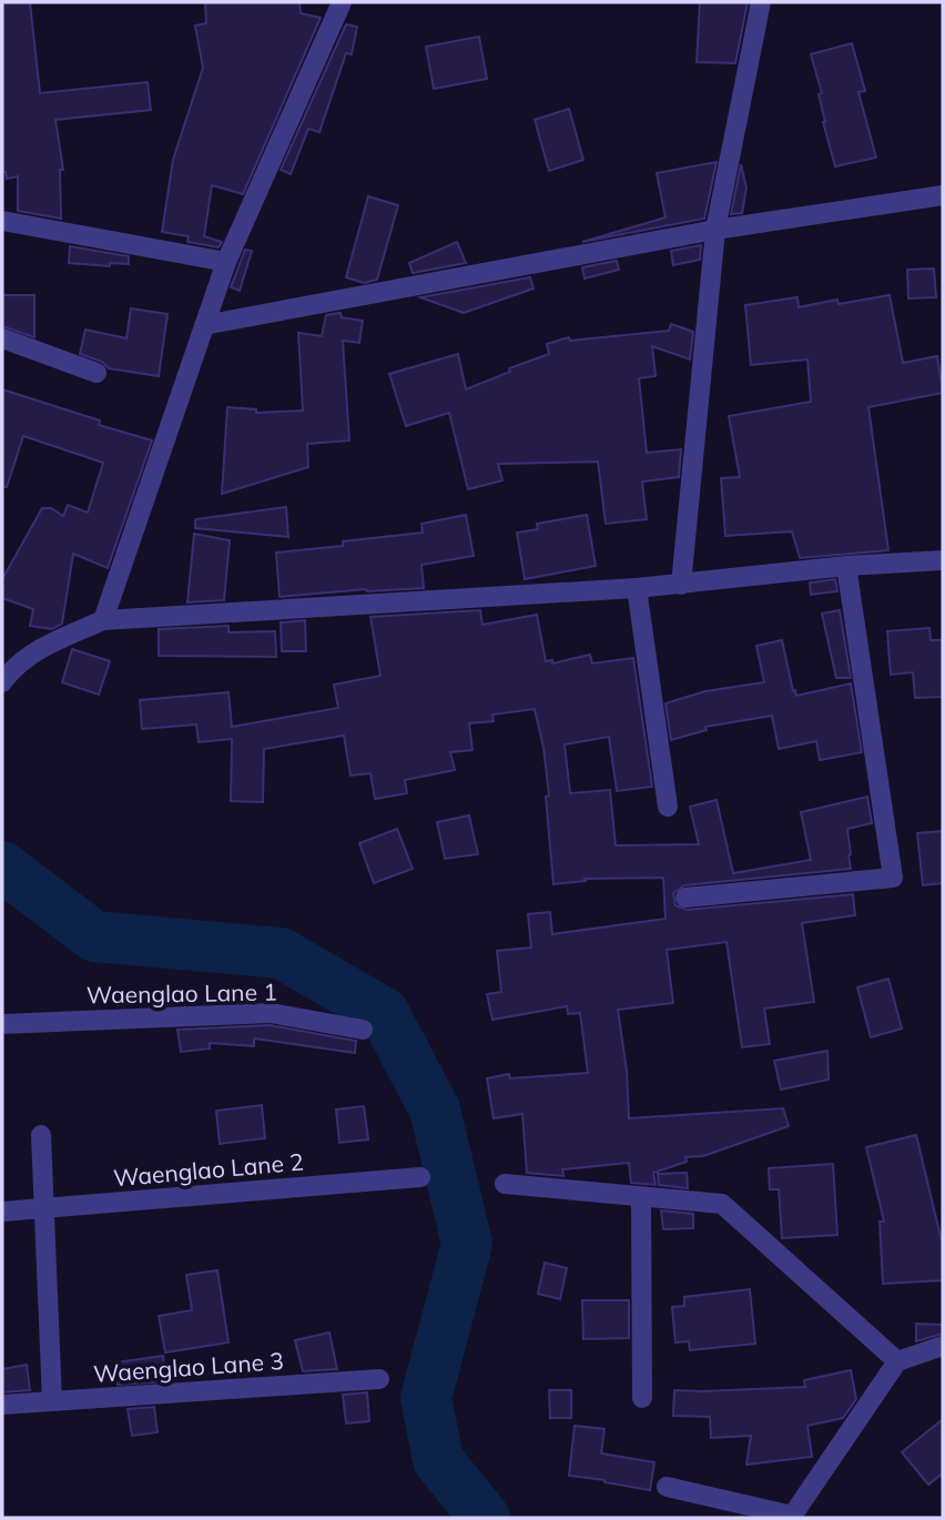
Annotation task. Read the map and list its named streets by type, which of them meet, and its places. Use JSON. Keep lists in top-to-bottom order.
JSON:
{
  "streets": {
    "street": ["Waenglao Lane 1", "Waenglao Lane 2", "Waenglao Lane 3"]
  }
}
